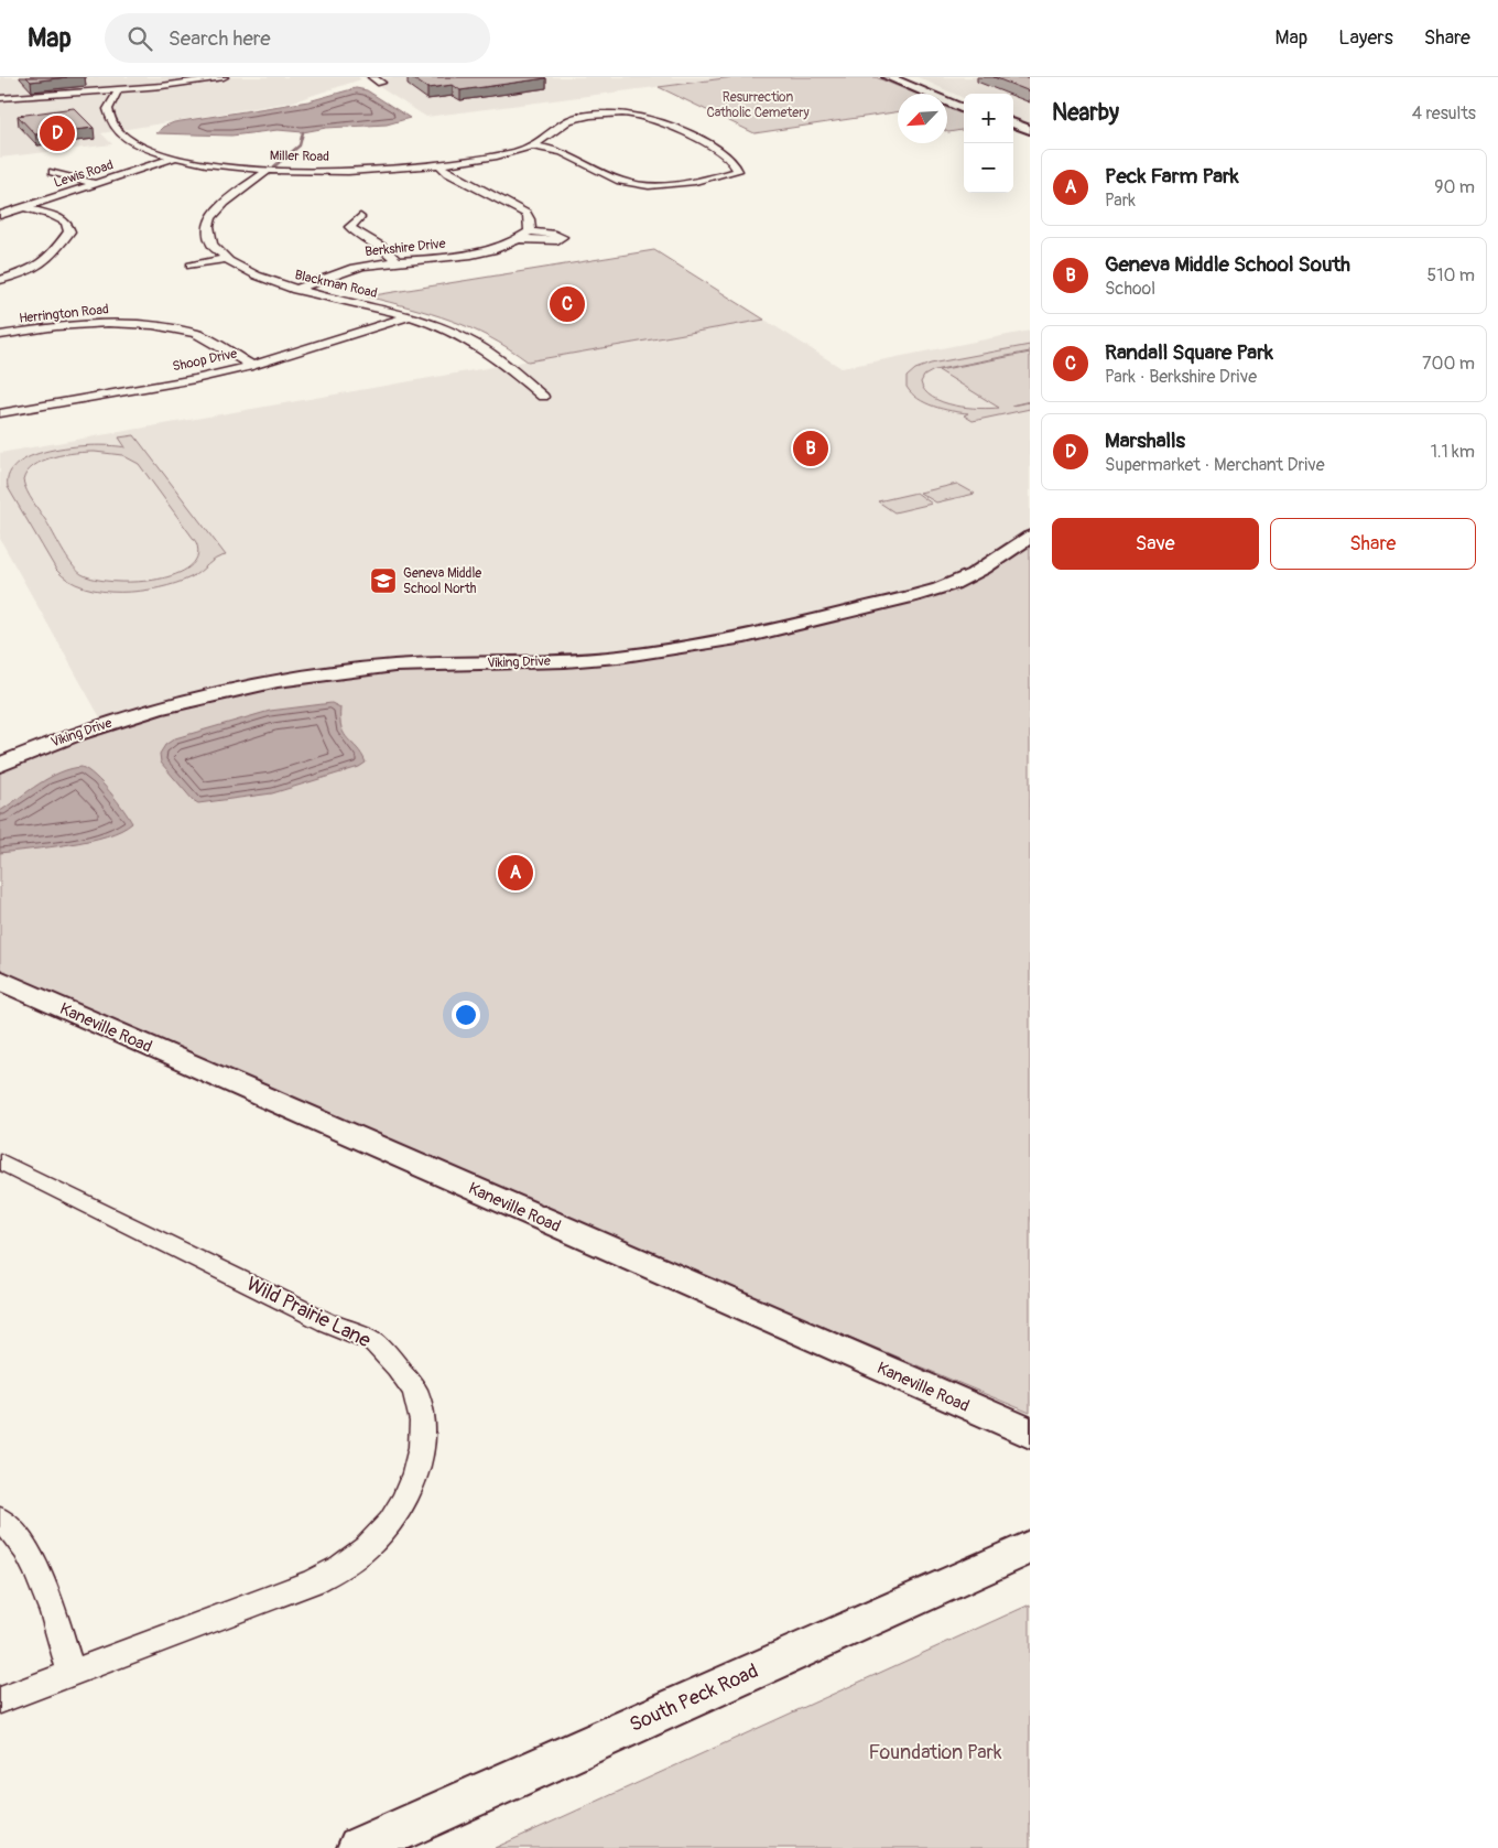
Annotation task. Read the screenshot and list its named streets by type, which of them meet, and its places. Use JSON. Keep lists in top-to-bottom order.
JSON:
{
  "streets": {
    "main road": ["Kaneville Road", "South Peck Road"],
    "street": [
      "Miller Road",
      "Lewis Road",
      "Berkshire Drive",
      "Blackman Road",
      "Herrington Road",
      "Shoop Drive",
      "Viking Drive",
      "Wild Prairie Lane"
    ]
  },
  "crossings": [
    ["Miller Road", "Lewis Road"],
    ["Miller Road", "Blackman Road"],
    ["Berkshire Drive", "Blackman Road"],
    ["Blackman Road", "Shoop Drive"],
    ["Herrington Road", "Shoop Drive"]
  ],
  "parks": ["Resurrection Catholic Cemetery", "Foundation Park"],
  "places": {
    "school or university": ["Geneva Middle School North"]
  },
  "north": "bottom left",
  "page": {
    "header": "Map",
    "search": "Search here",
    "nav": ["Map", "Layers", "Share"],
    "heading": ["Nearby", "4 results"],
    "map_buttons": ["+", "−"],
    "pins": [
      "D",
      "C",
      "B",
      "A"
    ],
    "list": [
      {
        "mark": "A",
        "name": "Peck Farm Park",
        "note": "Park",
        "value": "90 m"
      },
      {
        "mark": "B",
        "name": "Geneva Middle School South",
        "note": "School",
        "value": "510 m"
      },
      {
        "mark": "C",
        "name": "Randall Square Park",
        "note": "Park · Berkshire Drive",
        "value": "700 m"
      },
      {
        "mark": "D",
        "name": "Marshalls",
        "note": "Supermarket · Merchant Drive",
        "value": "1.1 km"
      }
    ],
    "buttons": ["Save", "Share"]
  }
}
